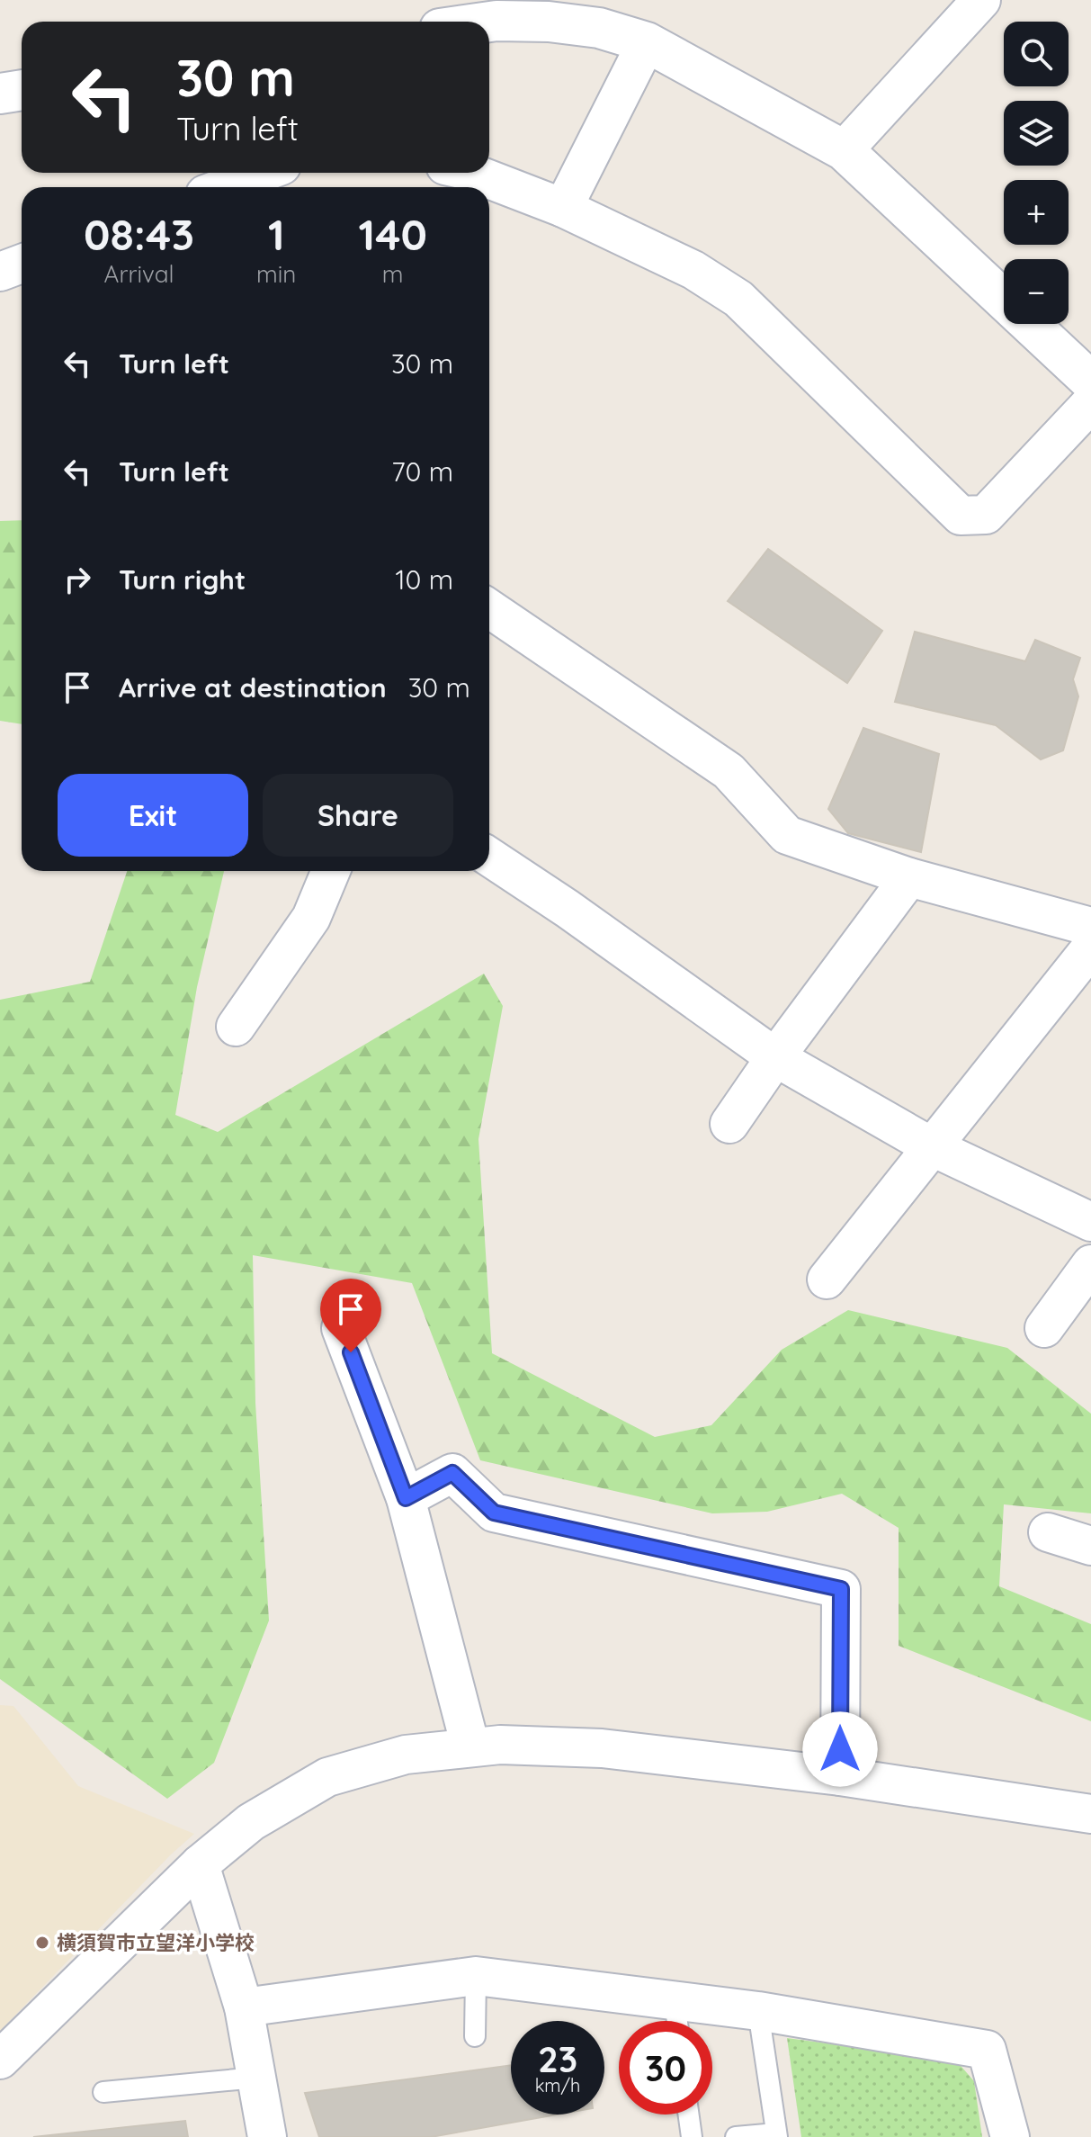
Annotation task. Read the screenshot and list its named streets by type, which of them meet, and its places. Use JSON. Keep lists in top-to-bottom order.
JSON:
{
  "places": ["横須賀市立望洋小学校"],
  "page": {
    "map_buttons": ["+", "−"],
    "turn": ["30 m", "Turn left"],
    "eta": [
      "08:43",
      "Arrival",
      "1",
      "min",
      "140",
      "m"
    ],
    "list": [
      {
        "name": "Turn left",
        "value": "30 m"
      },
      {
        "name": "Turn left",
        "value": "70 m"
      },
      {
        "name": "Turn right",
        "value": "10 m"
      },
      {
        "name": "Arrive at destination",
        "value": "30 m"
      }
    ],
    "buttons": ["Exit", "Share"],
    "speed": "23 km/h",
    "limit": "30"
  }
}
